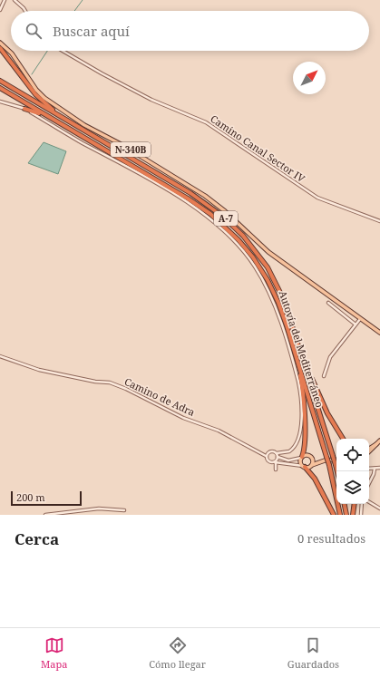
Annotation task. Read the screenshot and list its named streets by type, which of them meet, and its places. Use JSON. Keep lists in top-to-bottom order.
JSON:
{
  "streets": {
    "highway": ["A-7", "Autovía del Mediterráneo"],
    "main road": ["N-340B"],
    "street": ["Camino Canal Sector IV", "Camino de Adra"]
  },
  "scale_bar": "200 m",
  "north": "top right",
  "page": {
    "search": "Buscar aquí",
    "scale": "200 m",
    "heading": ["Cerca", "0 resultados"],
    "nav": ["Mapa", "Cómo llegar", "Guardados"]
  }
}
